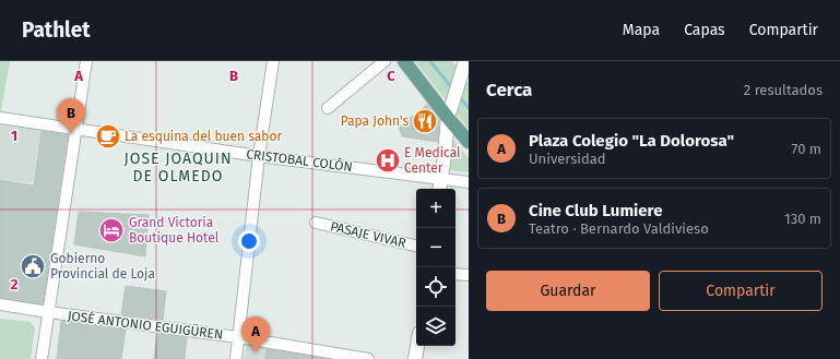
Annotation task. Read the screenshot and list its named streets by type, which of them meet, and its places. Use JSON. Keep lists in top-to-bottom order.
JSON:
{
  "streets": {
    "street": ["CRISTOBAL COLÓN", "PASAJE VIVAR", "JOSÉ ANTONIO EGUIGÜREN"]
  },
  "districts": ["JOSE JOAQUIN DE OLMEDO"],
  "places": {
    "restaurant": ["Papa John's"],
    "cafe": ["La esquina del buen sabor"],
    "hospital": ["E Medical Center"],
    "hotel": ["Grand Victoria Boutique Hotel"],
    "public building": ["Gobierno Provincial de Loja"]
  },
  "page": {
    "header": "Pathlet",
    "nav": ["Mapa", "Capas", "Compartir"],
    "heading": ["Cerca", "2 resultados"],
    "pins": ["B", "A"],
    "list": [
      {
        "mark": "A",
        "name": "Plaza Colegio \"La Dolorosa\"",
        "note": "Universidad",
        "value": "70 m"
      },
      {
        "mark": "B",
        "name": "Cine Club Lumiere",
        "note": "Teatro · Bernardo Valdivieso",
        "value": "130 m"
      }
    ],
    "map_buttons": ["+", "−"],
    "buttons": ["Guardar", "Compartir"]
  },
  "grid": {
    "columns": ["A", "B", "C"],
    "rows": ["1", "2"]
  }
}
